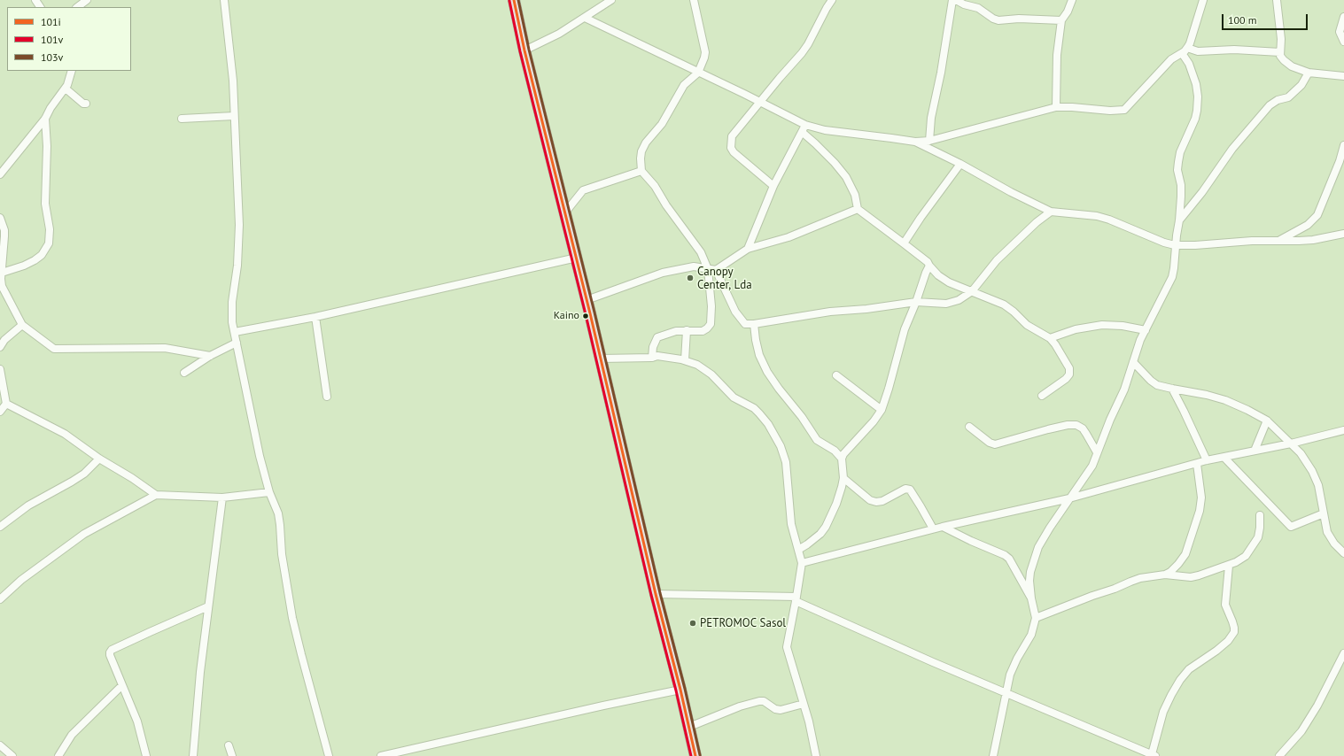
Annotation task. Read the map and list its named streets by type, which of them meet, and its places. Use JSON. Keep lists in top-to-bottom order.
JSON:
{
  "places": ["Canopy Center, Lda", "Kaino", "PETROMOC Sasol"],
  "lines": ["transit line 101i", "transit line 103v", "transit line 101v"],
  "legend": ["101i", "101v", "103v"],
  "scale_bar": "100 m"
}
